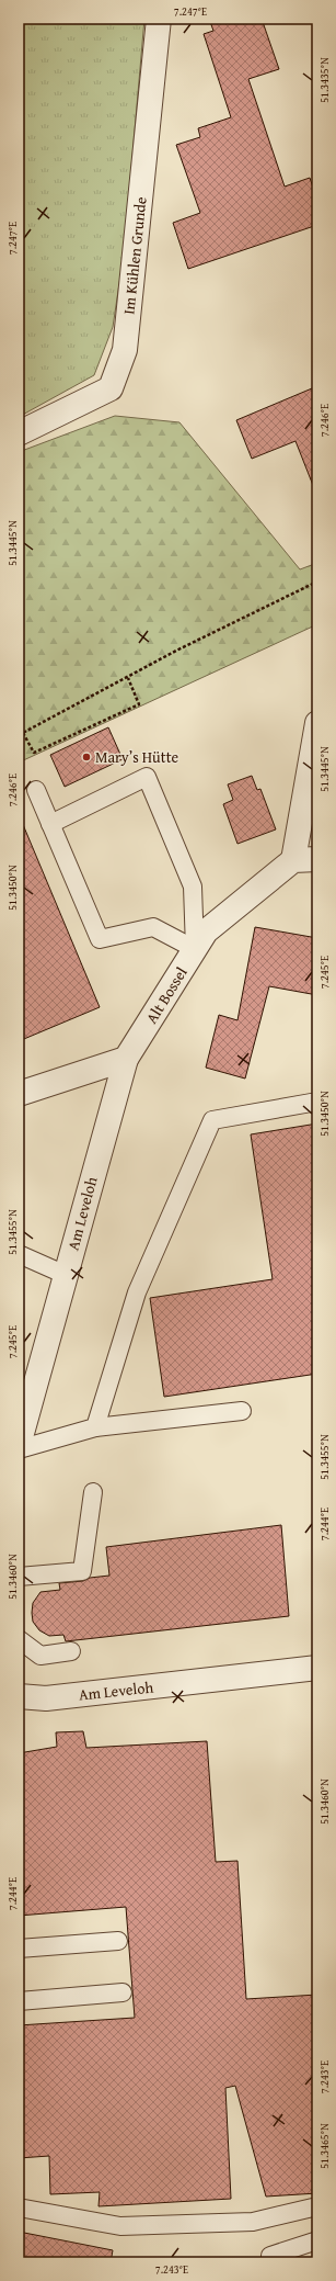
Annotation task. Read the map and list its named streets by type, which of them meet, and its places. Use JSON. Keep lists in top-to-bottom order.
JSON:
{
  "streets": {
    "street": ["Im Kühlen Grunde", "Alt Bossel", "Am Leveloh"]
  },
  "crossings": [
    ["Alt Bossel", "Am Leveloh"]
  ],
  "places": ["Mary’s Hütte"],
  "coordinates": [
    "7.247°E",
    "51.3435°N",
    "7.246°E",
    "51.3445°N",
    "51.3450°N",
    "7.245°E",
    "51.3455°N",
    "7.244°E",
    "51.3460°N",
    "7.243°E",
    "51.3465°N"
  ]
}
